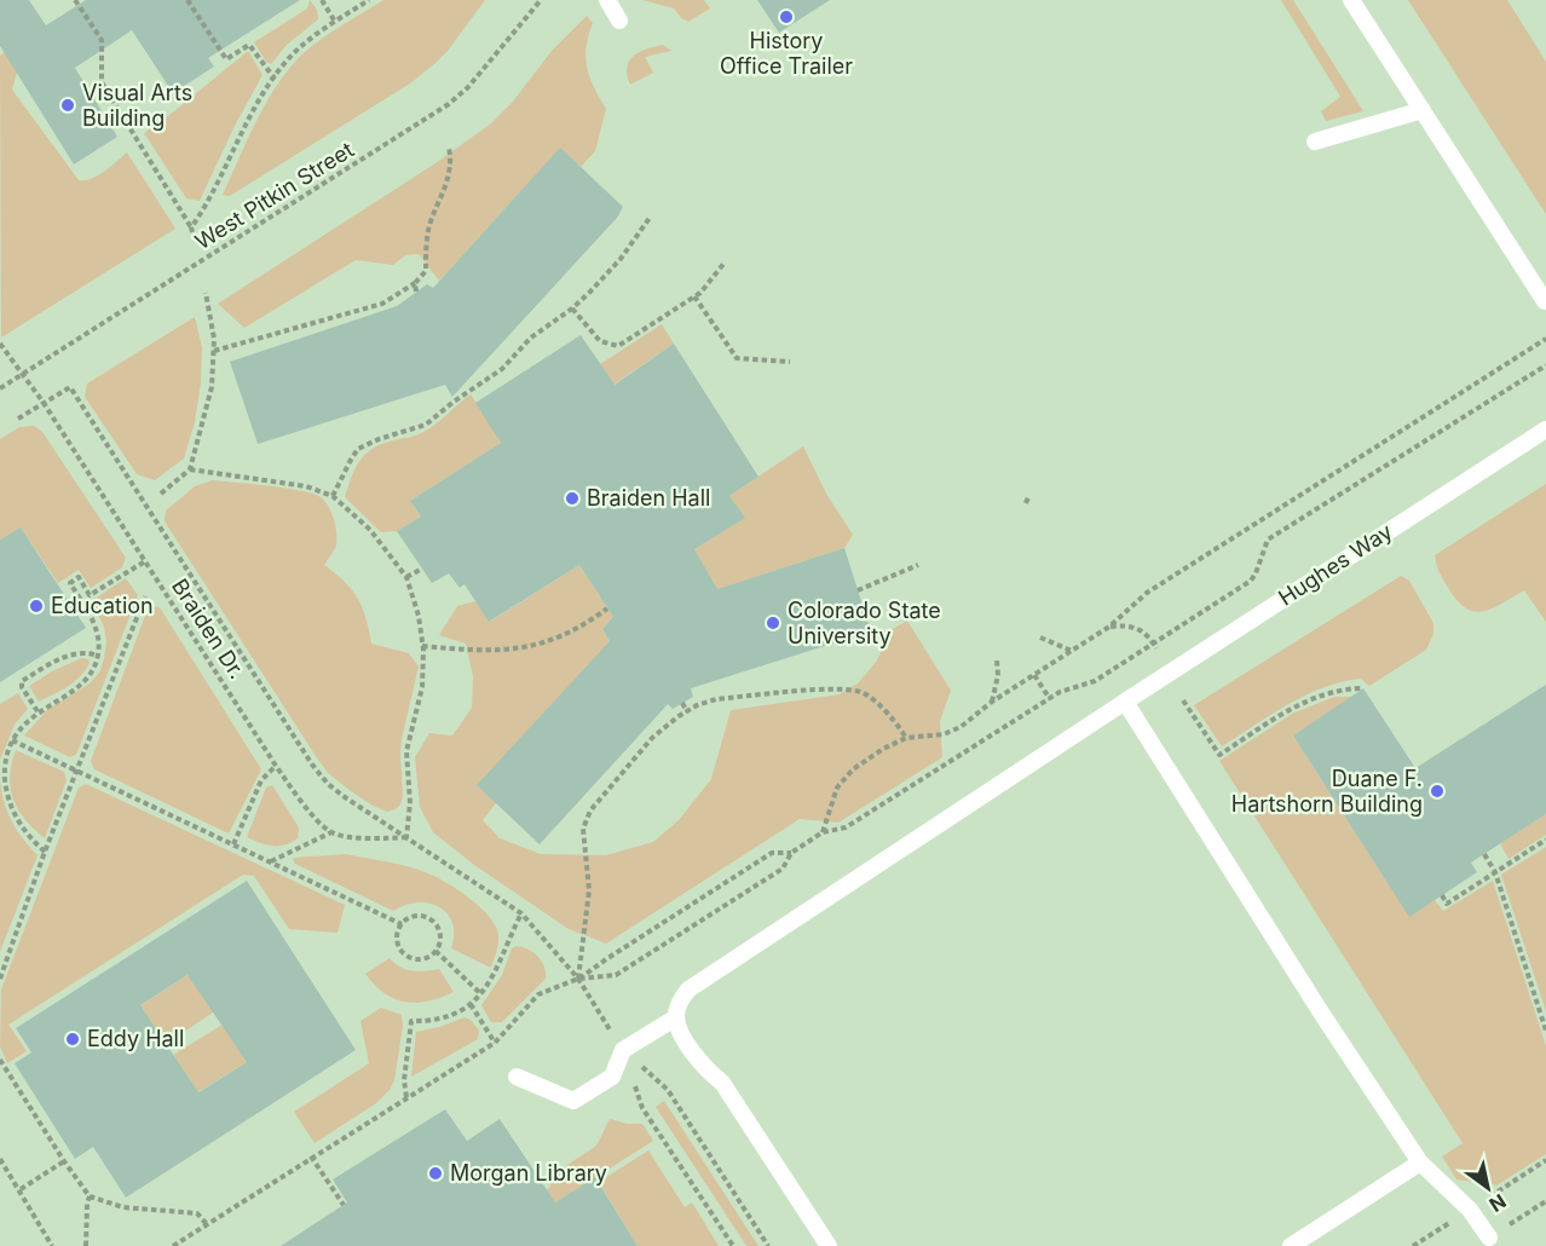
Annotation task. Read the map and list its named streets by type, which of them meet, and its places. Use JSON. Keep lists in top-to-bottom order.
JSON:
{
  "streets": {
    "lane": ["Hughes Way"],
    "path": ["West Pitkin Street", "Braiden Dr."]
  },
  "crossings": [
    ["West Pitkin Street", "Braiden Dr."]
  ],
  "places": [
    "History Office Trailer",
    "Visual Arts Building",
    "Braiden Hall",
    "Education",
    "Colorado State University",
    "Duane F. Hartshorn Building",
    "Eddy Hall",
    "Morgan Library"
  ],
  "north": "bottom right"
}
